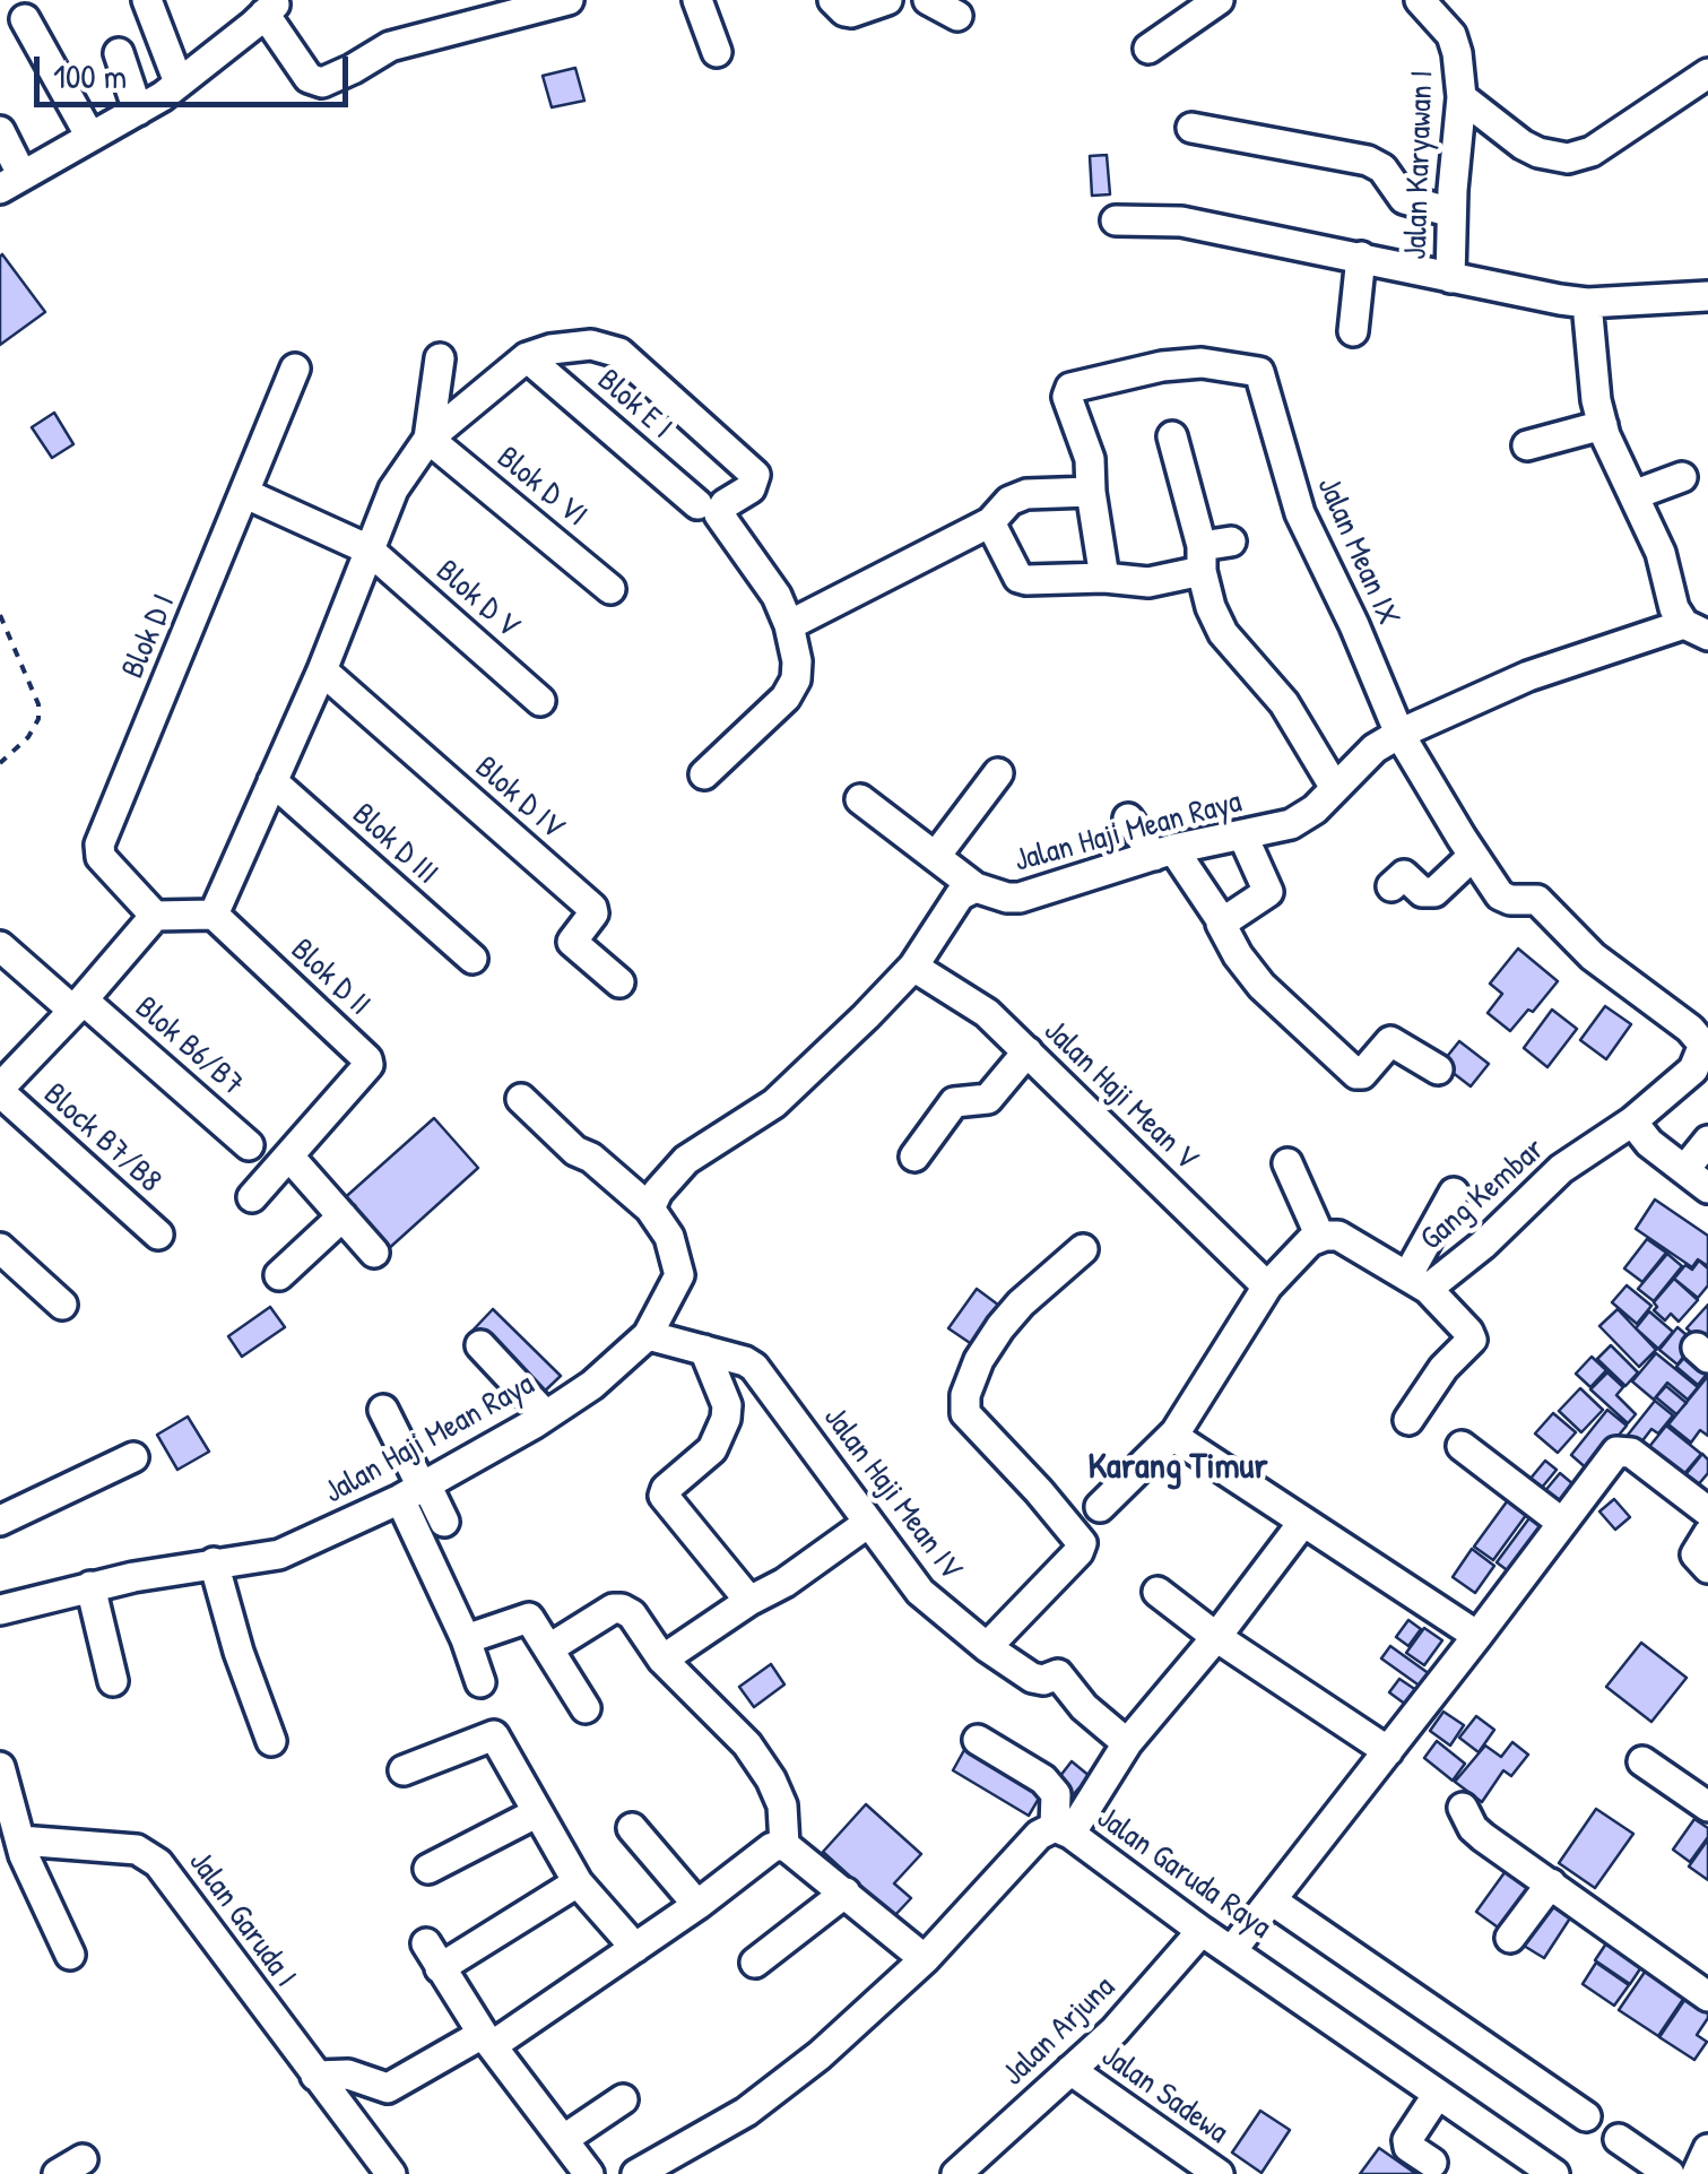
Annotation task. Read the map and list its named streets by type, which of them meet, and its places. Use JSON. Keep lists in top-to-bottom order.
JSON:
{
  "streets": {
    "street": [
      "Jalan Karyawan I",
      "Blok E I",
      "Blok D VI",
      "Jalan Mean IX",
      "Blok D V",
      "Blok D I",
      "Blok D IV",
      "Jalan Haji Mean Raya",
      "Blok D III",
      "Blok D II",
      "Blok B6/B7",
      "Jalan Haji Mean V",
      "Block B7/B8",
      "Gang Kembar",
      "Jalan Haji Mean IV",
      "Jalan Garuda Raya",
      "Jalan Garuda I",
      "Jalan Arjuna",
      "Jalan Sadewa"
    ]
  },
  "crossings": [
    ["Jalan Mean IX", "Jalan Haji Mean Raya"],
    ["Jalan Mean IX", "Gang Kembar"],
    ["Blok D V", "Blok D I"],
    ["Jalan Haji Mean Raya", "Jalan Haji Mean V"],
    ["Jalan Haji Mean Raya", "Jalan Haji Mean IV"],
    ["Jalan Garuda Raya", "Jalan Arjuna"],
    ["Jalan Arjuna", "Jalan Sadewa"]
  ],
  "districts": ["Karang Timur"],
  "scale_bar": "100 m"
}
